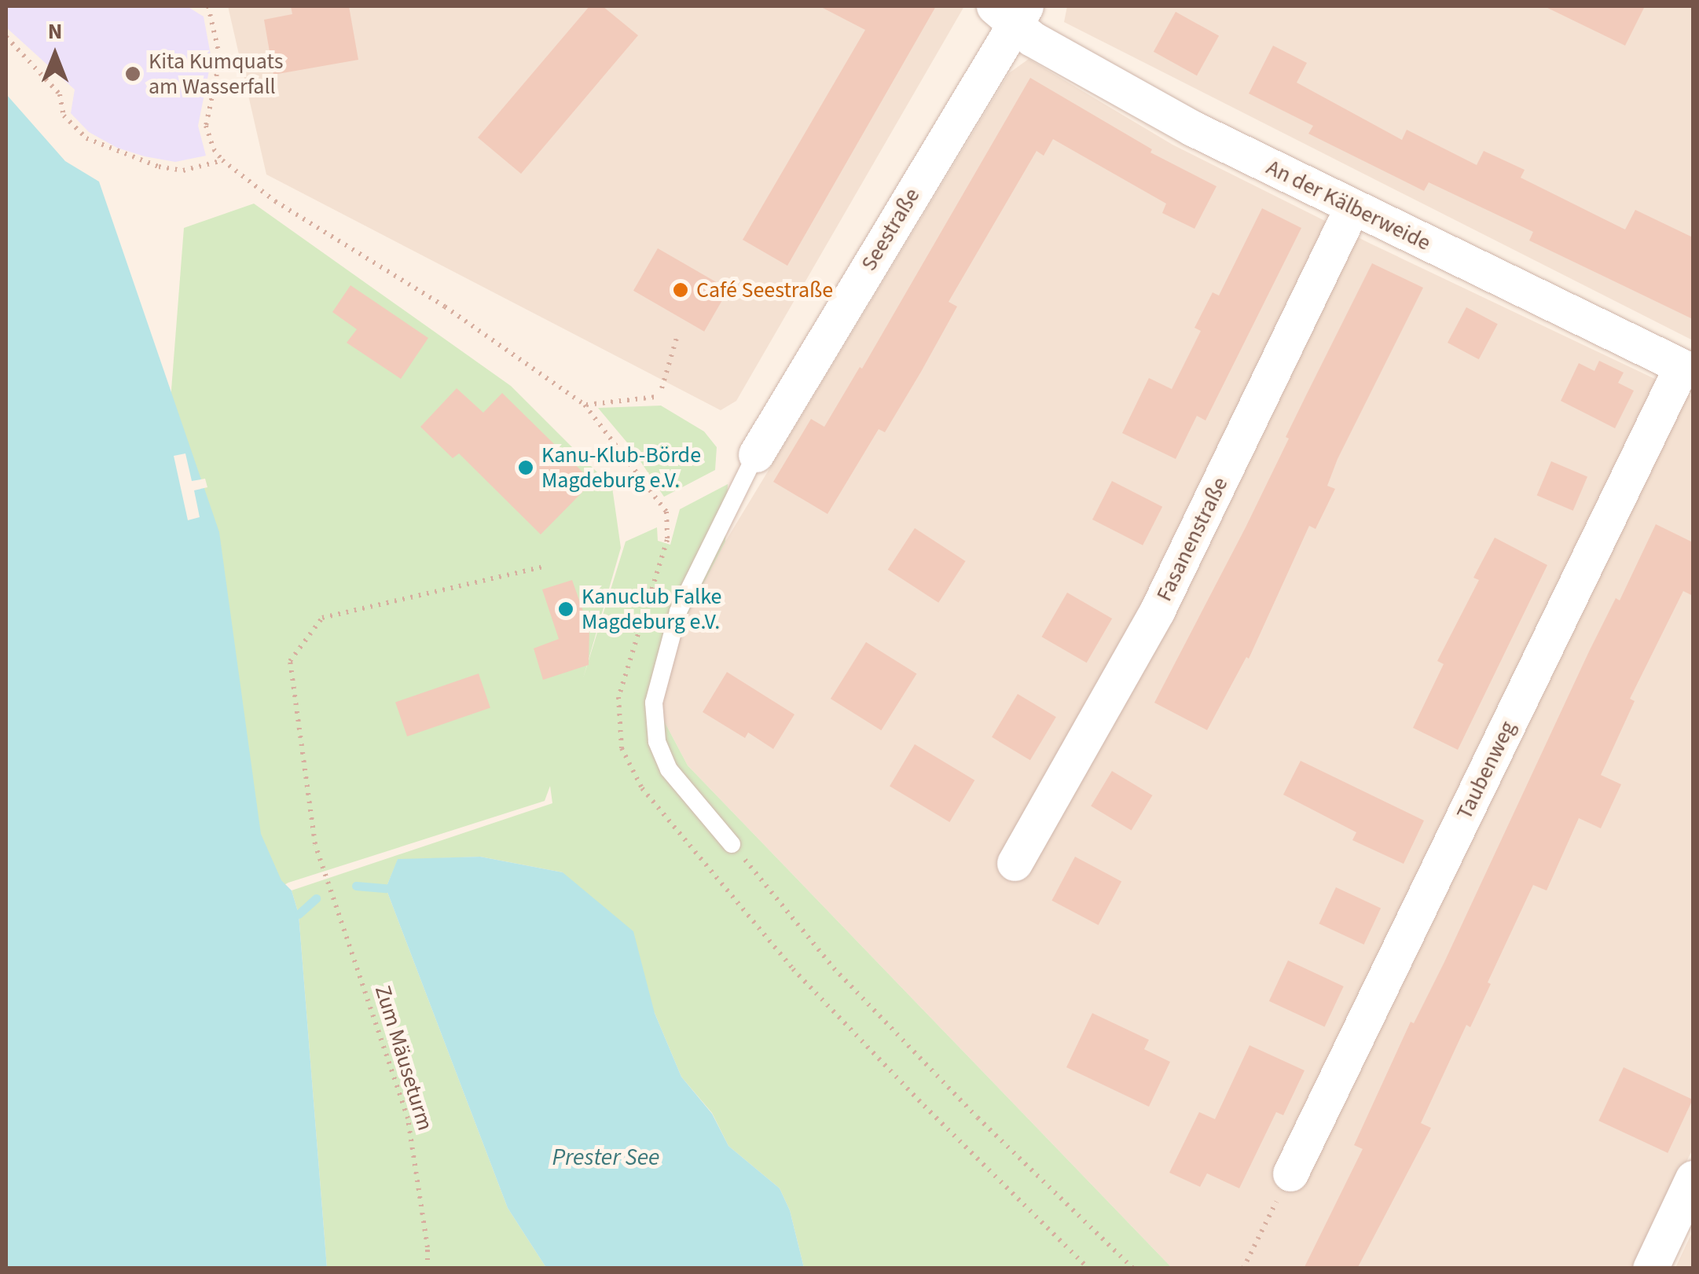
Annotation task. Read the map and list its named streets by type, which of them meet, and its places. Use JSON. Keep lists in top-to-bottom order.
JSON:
{
  "streets": {
    "street": [
      "An der Kälberweide",
      "Seestraße",
      "Fasanenstraße",
      "Taubenweg"
    ],
    "path": ["Zum Mäuseturm"]
  },
  "crossings": [
    ["An der Kälberweide", "Seestraße"],
    ["An der Kälberweide", "Fasanenstraße"],
    ["An der Kälberweide", "Taubenweg"]
  ],
  "water": ["Prester See"],
  "places": [
    "Kita Kumquats am Wasserfall",
    "Café Seestraße",
    "Kanu-Klub-Börde Magdeburg e.V.",
    "Kanuclub Falke Magdeburg e.V."
  ],
  "north": "top"
}
